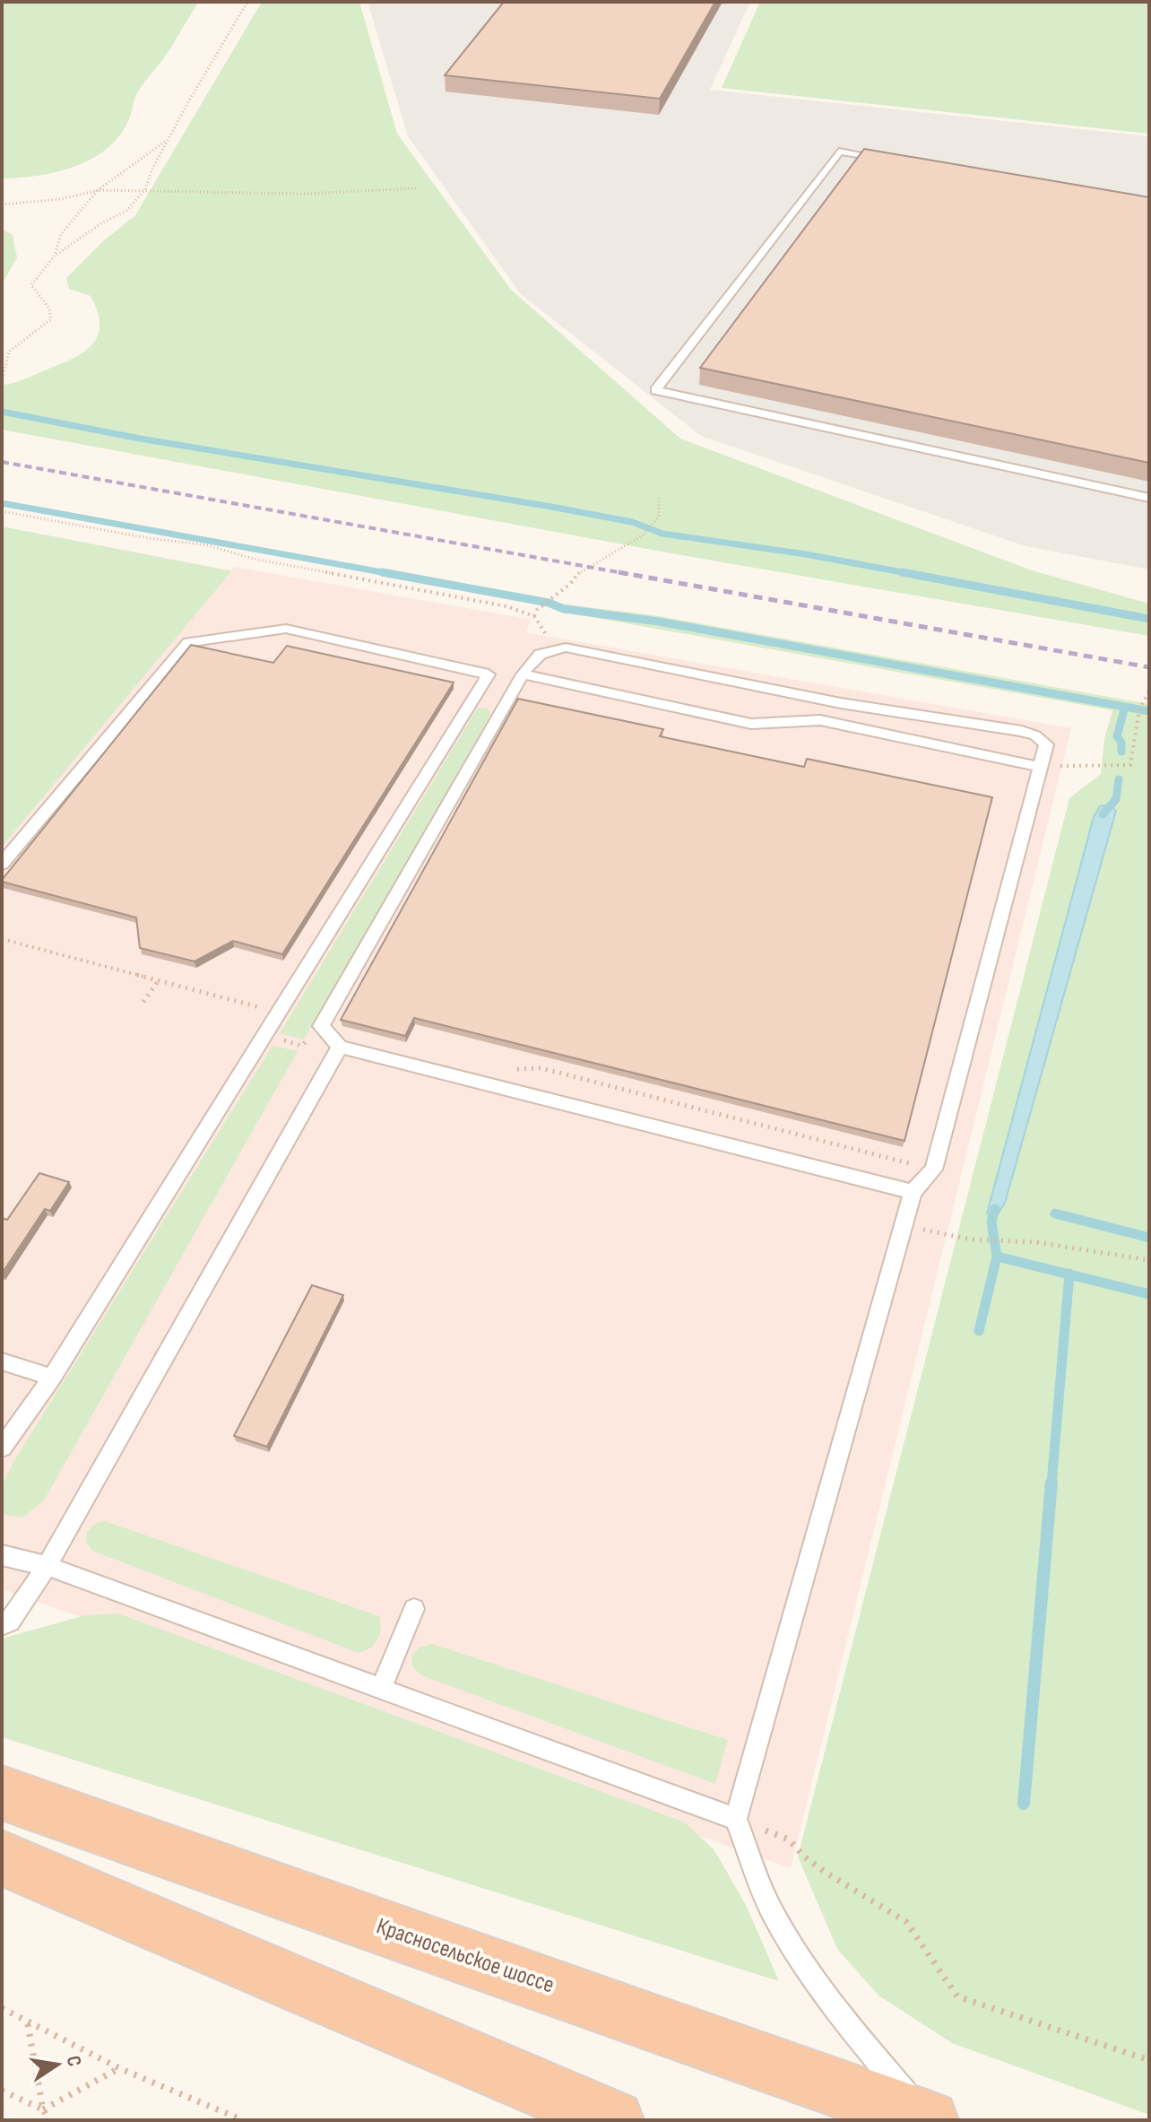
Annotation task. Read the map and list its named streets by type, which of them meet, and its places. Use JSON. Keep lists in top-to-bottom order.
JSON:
{
  "streets": {
    "highway": ["Красносельское шоссе"]
  },
  "north": "right"
}
